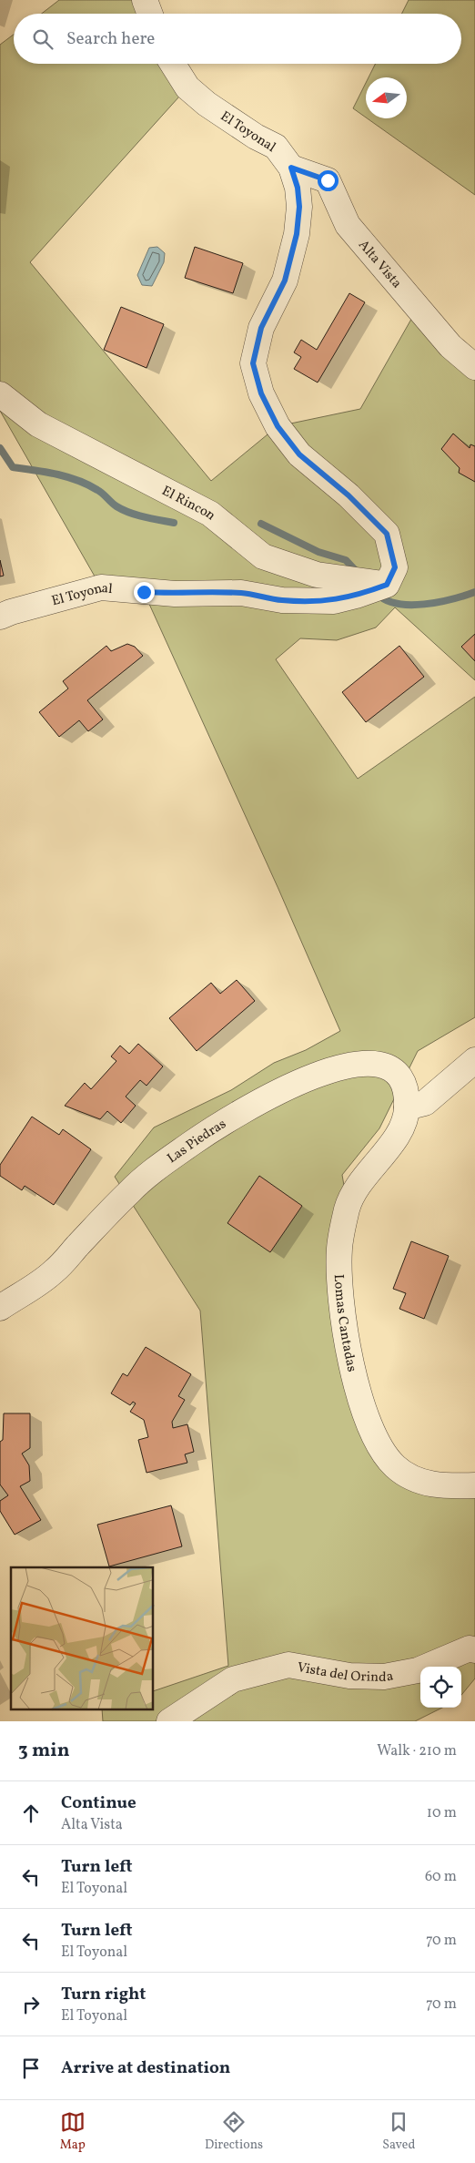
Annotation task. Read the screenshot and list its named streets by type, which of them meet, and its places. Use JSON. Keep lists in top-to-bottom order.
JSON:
{
  "streets": {
    "street": [
      "El Toyonal",
      "Alta Vista",
      "El Rincon",
      "Las Piedras",
      "Lomas Cantadas",
      "Vista del Orinda"
    ]
  },
  "crossings": [
    ["El Toyonal", "Alta Vista"],
    ["El Toyonal", "El Rincon"],
    ["Las Piedras", "Lomas Cantadas"]
  ],
  "north": "left",
  "page": {
    "search": "Search here",
    "heading": ["3 min", "Walk · 210 m"],
    "list": [
      ["Continue", "Alta Vista", "10 m"],
      ["Turn left", "El Toyonal", "60 m"],
      ["Turn left", "El Toyonal", "70 m"],
      ["Turn right", "El Toyonal", "70 m"],
      "Arrive at destination"
    ],
    "nav": ["Map", "Directions", "Saved"]
  }
}
